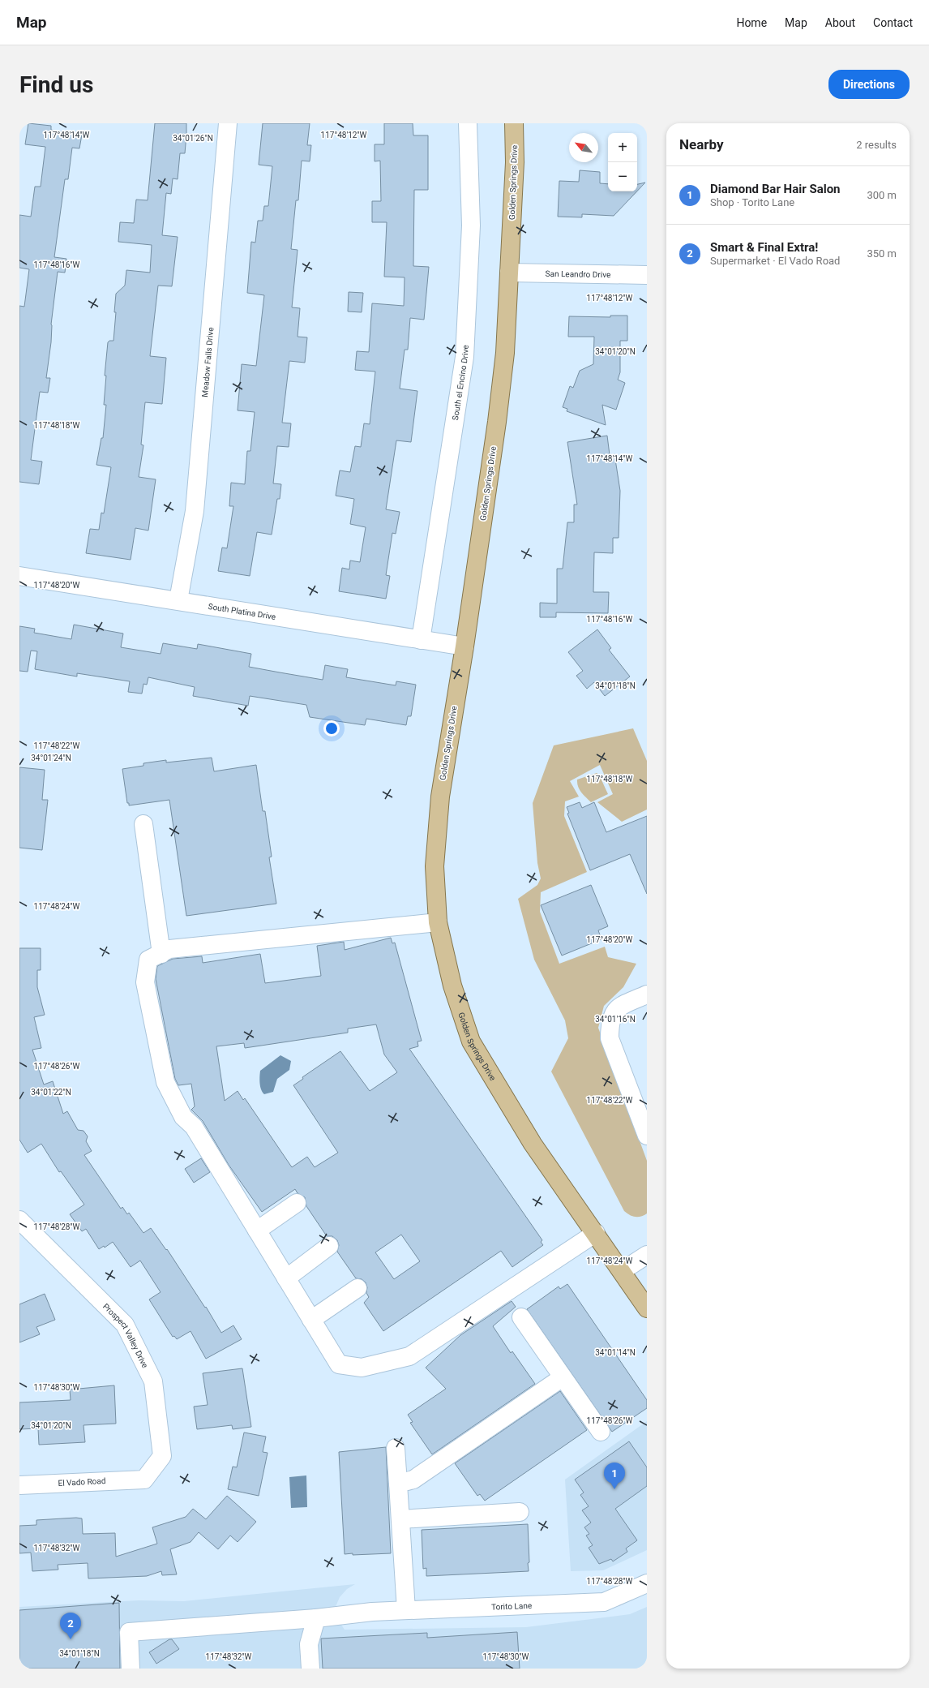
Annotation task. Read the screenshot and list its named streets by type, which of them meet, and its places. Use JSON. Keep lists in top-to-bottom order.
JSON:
{
  "streets": {
    "main road": ["Golden Springs Drive"],
    "street": [
      "San Leandro Drive",
      "Meadow Falls Drive",
      "South el Encino Drive",
      "South Platina Drive",
      "Prospect Valley Drive",
      "El Vado Road",
      "Torito Lane"
    ]
  },
  "crossings": [
    ["Golden Springs Drive", "San Leandro Drive"],
    ["Golden Springs Drive", "South Platina Drive"],
    ["Meadow Falls Drive", "South Platina Drive"],
    ["South el Encino Drive", "South Platina Drive"],
    ["Prospect Valley Drive", "El Vado Road"]
  ],
  "north": "top left",
  "page": {
    "header": "Map",
    "nav": [
      "Home",
      "Map",
      "About",
      "Contact"
    ],
    "buttons": "Directions",
    "title": "Find us",
    "heading": ["Nearby", "2 results"],
    "map_buttons": ["+", "−"],
    "list": [
      {
        "mark": "1",
        "name": "Diamond Bar Hair Salon",
        "note": "Shop · Torito Lane",
        "value": "300 m"
      },
      {
        "mark": "2",
        "name": "Smart & Final Extra!",
        "note": "Supermarket · El Vado Road",
        "value": "350 m"
      }
    ],
    "pins": ["1", "2"]
  },
  "coordinates": [
    "117°48'14\"W",
    "117°48'12\"W",
    "34°01'26\"N",
    "117°48'16\"W",
    "34°01'20\"N",
    "117°48'18\"W",
    "117°48'20\"W",
    "34°01'18\"N",
    "117°48'22\"W",
    "34°01'24\"N",
    "117°48'24\"W",
    "34°01'16\"N",
    "117°48'26\"W",
    "34°01'22\"N",
    "117°48'28\"W",
    "34°01'14\"N",
    "117°48'30\"W",
    "117°48'32\"W"
  ]
}
